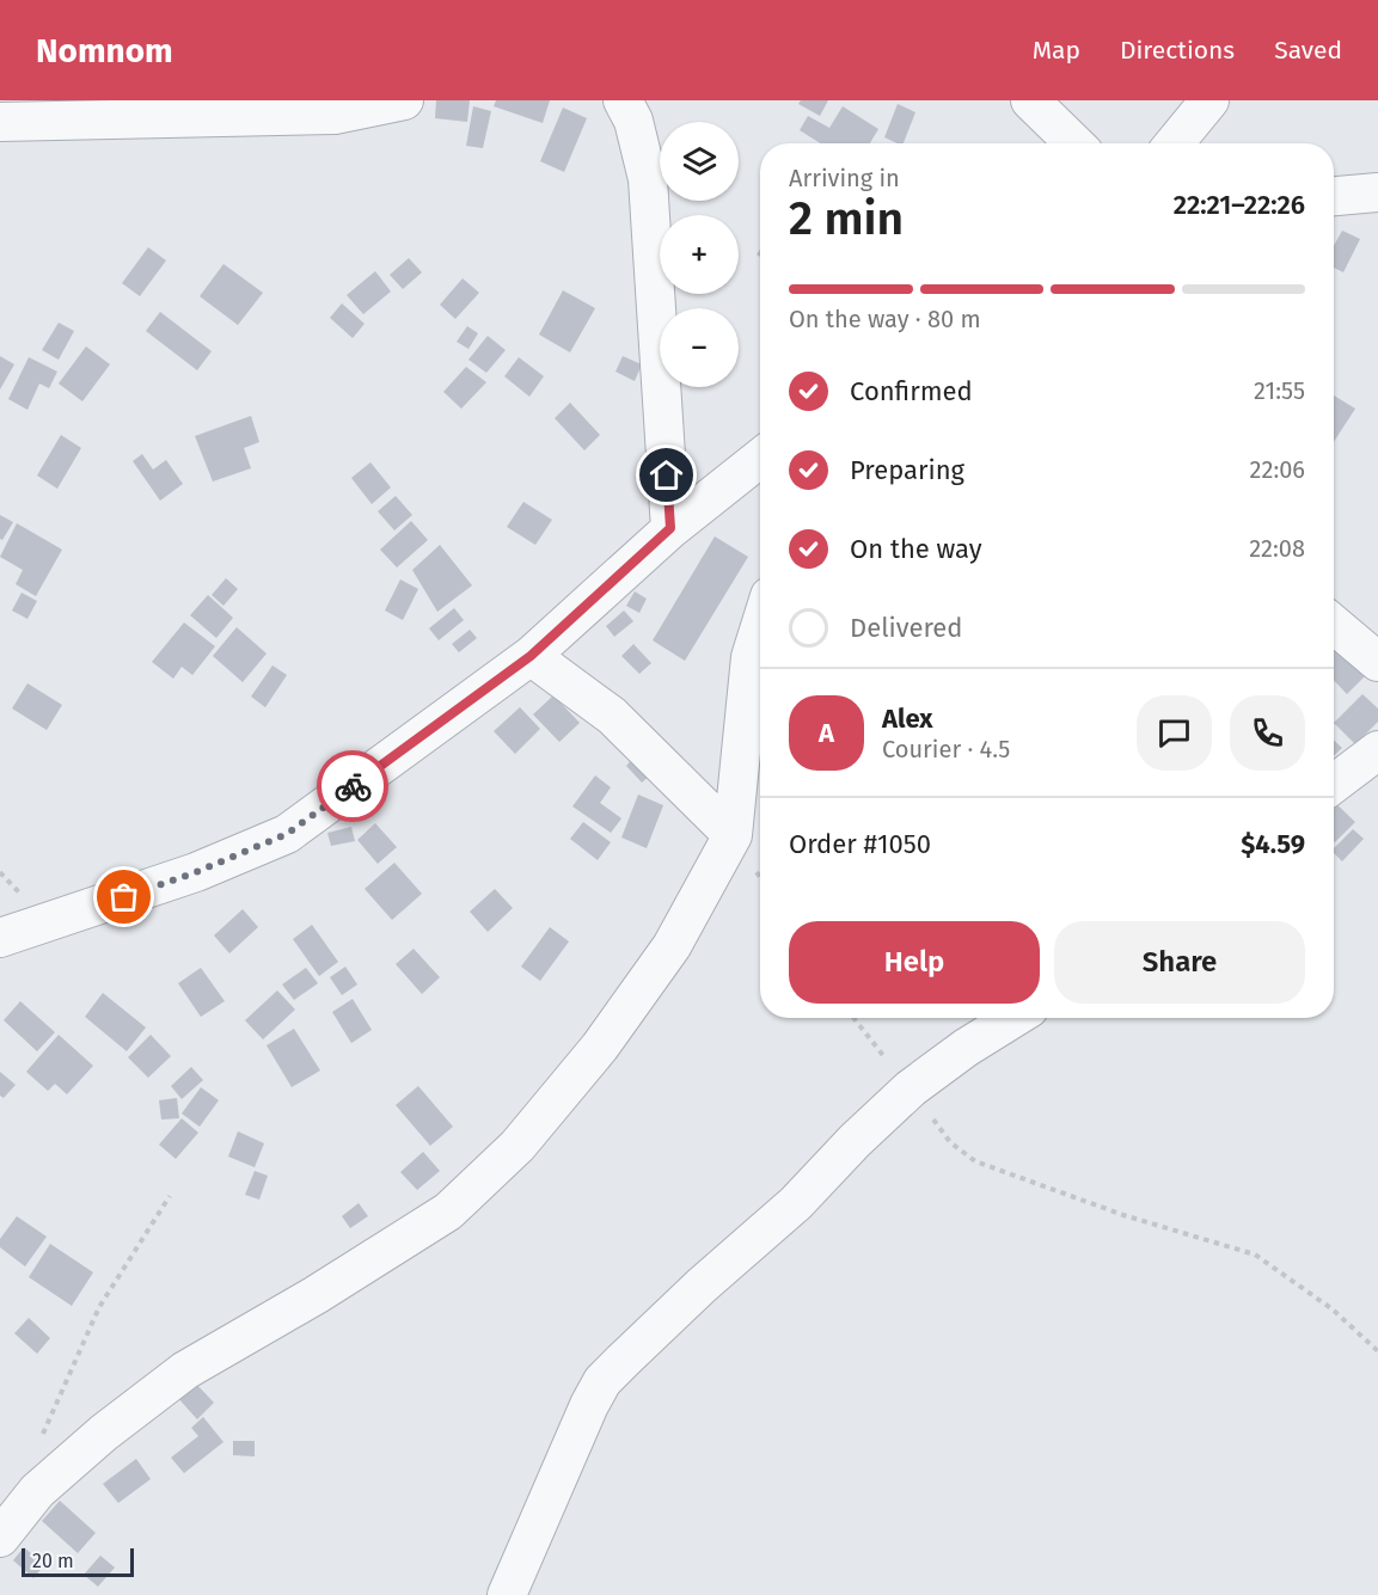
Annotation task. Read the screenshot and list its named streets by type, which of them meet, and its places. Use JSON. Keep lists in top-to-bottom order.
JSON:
{
  "scale_bar": "20 m",
  "page": {
    "header": "Nomnom",
    "nav": ["Map", "Directions", "Saved"],
    "map_buttons": ["+", "−"],
    "heading": ["2 min", "Arriving in", "22:21–22:26"],
    "panel": [
      "Alex",
      "Courier · 4.5",
      "Order #1050",
      "$4.59"
    ],
    "bar": "On the way · 80 m",
    "list": [
      ["Confirmed", "21:55"],
      ["Preparing", "22:06"],
      ["On the way", "22:08"],
      "Delivered"
    ],
    "round": "A",
    "buttons": ["Help", "Share"],
    "scale": "20 m"
  }
}
